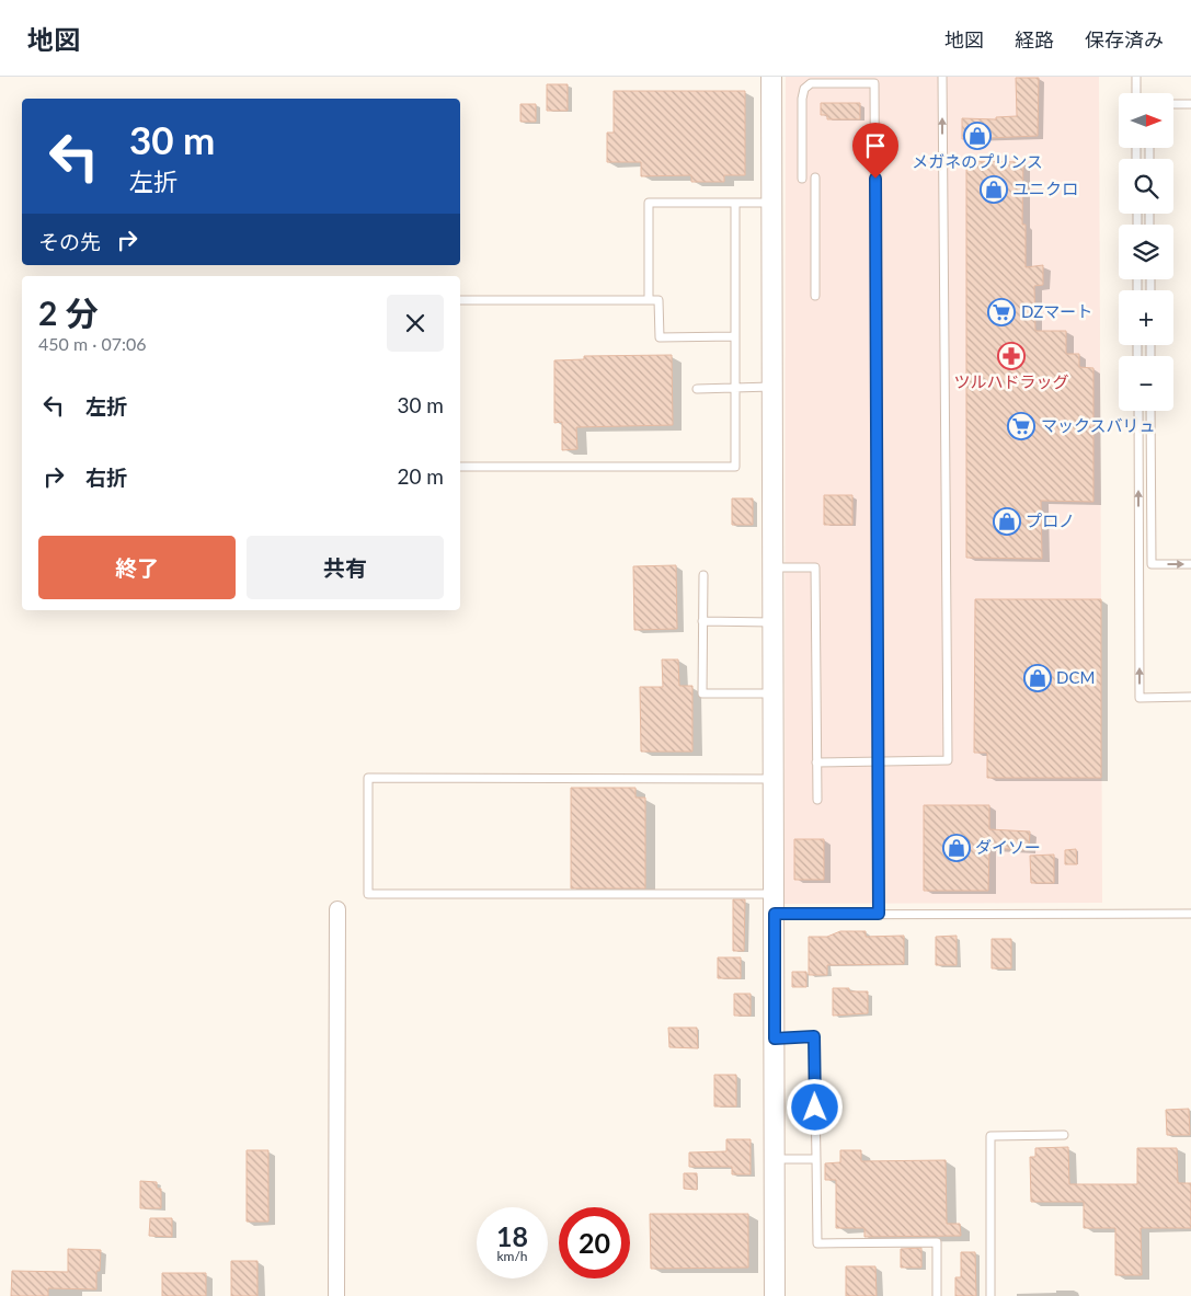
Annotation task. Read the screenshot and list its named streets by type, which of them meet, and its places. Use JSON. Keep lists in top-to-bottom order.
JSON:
{
  "places": {
    "shop": [
      "メガネのプリンス",
      "ユニクロ",
      "プロノ",
      "DCM",
      "ダイソー"
    ],
    "supermarket": ["DZマート", "マックスバリュ"],
    "pharmacy": ["ツルハドラッグ"]
  },
  "north": "right",
  "page": {
    "header": "地図",
    "nav": ["地図", "経路", "保存済み"],
    "map_buttons": ["+", "−"],
    "turn": ["30 m", "左折"],
    "then": "その先",
    "heading": ["2 分", "450 m · 07:06"],
    "list": [
      {
        "name": "左折",
        "value": "30 m"
      },
      {
        "name": "右折",
        "value": "20 m"
      }
    ],
    "buttons": ["終了", "共有"],
    "speed": "18 km/h",
    "limit": "20"
  }
}
